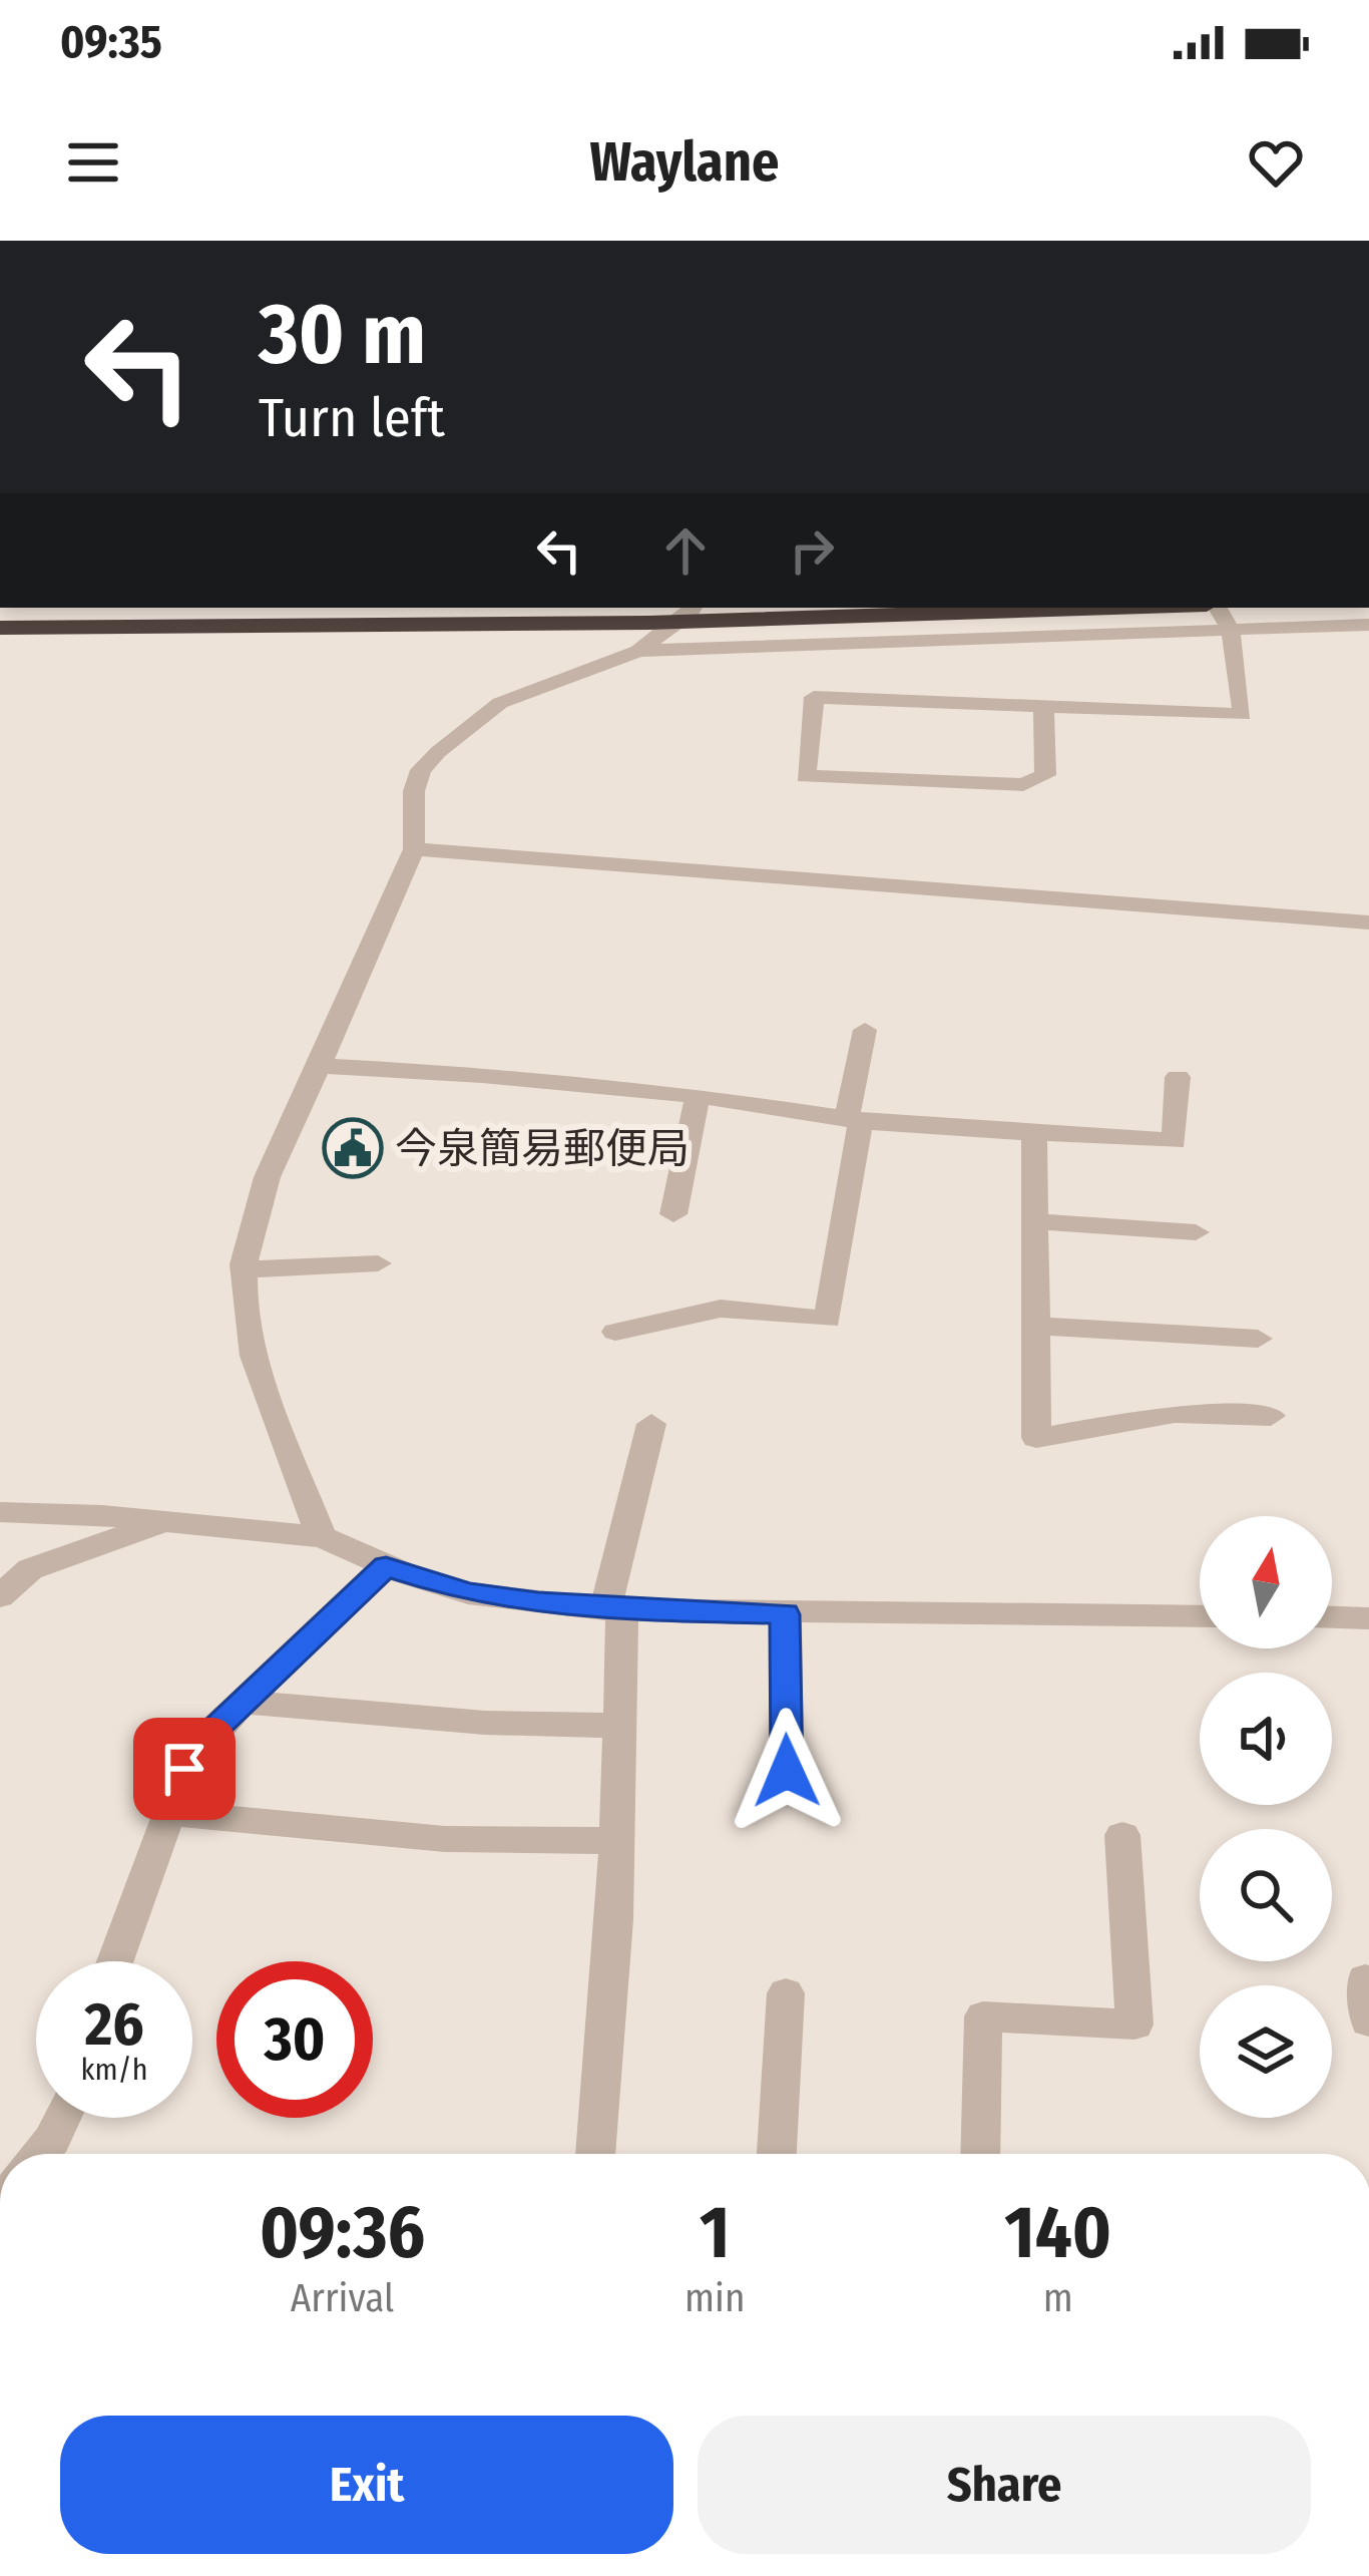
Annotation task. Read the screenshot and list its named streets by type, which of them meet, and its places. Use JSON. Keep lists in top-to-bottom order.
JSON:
{
  "places": {
    "public building": ["今泉簡易郵便局"]
  },
  "north": "top",
  "page": {
    "status": "09:35",
    "header": "Waylane",
    "turn": ["30 m", "Turn left"],
    "speed": "26 km/h",
    "limit": "30",
    "eta": [
      "09:36",
      "Arrival",
      "1",
      "min",
      "140",
      "m"
    ],
    "buttons": ["Exit", "Share"]
  }
}
